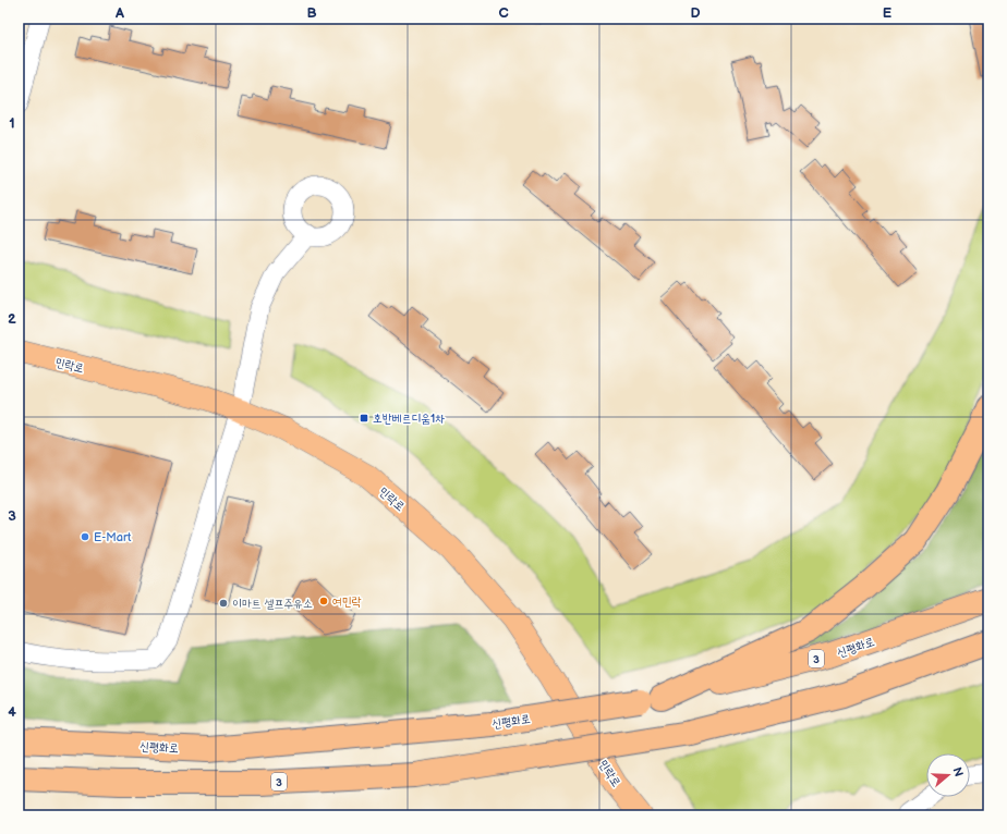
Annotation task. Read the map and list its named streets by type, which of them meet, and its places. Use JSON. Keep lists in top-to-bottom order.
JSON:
{
  "streets": {
    "highway": ["신평화로", "3"],
    "main road": ["민락로"]
  },
  "places": {
    "transit": ["호반베르디움1차"],
    "other": ["E-Mart", "여민락", "이마트 셀프주유소"]
  },
  "north": "right",
  "grid": {
    "columns": [
      "A",
      "B",
      "C",
      "D",
      "E"
    ],
    "rows": [
      "1",
      "2",
      "3",
      "4"
    ]
  }
}
